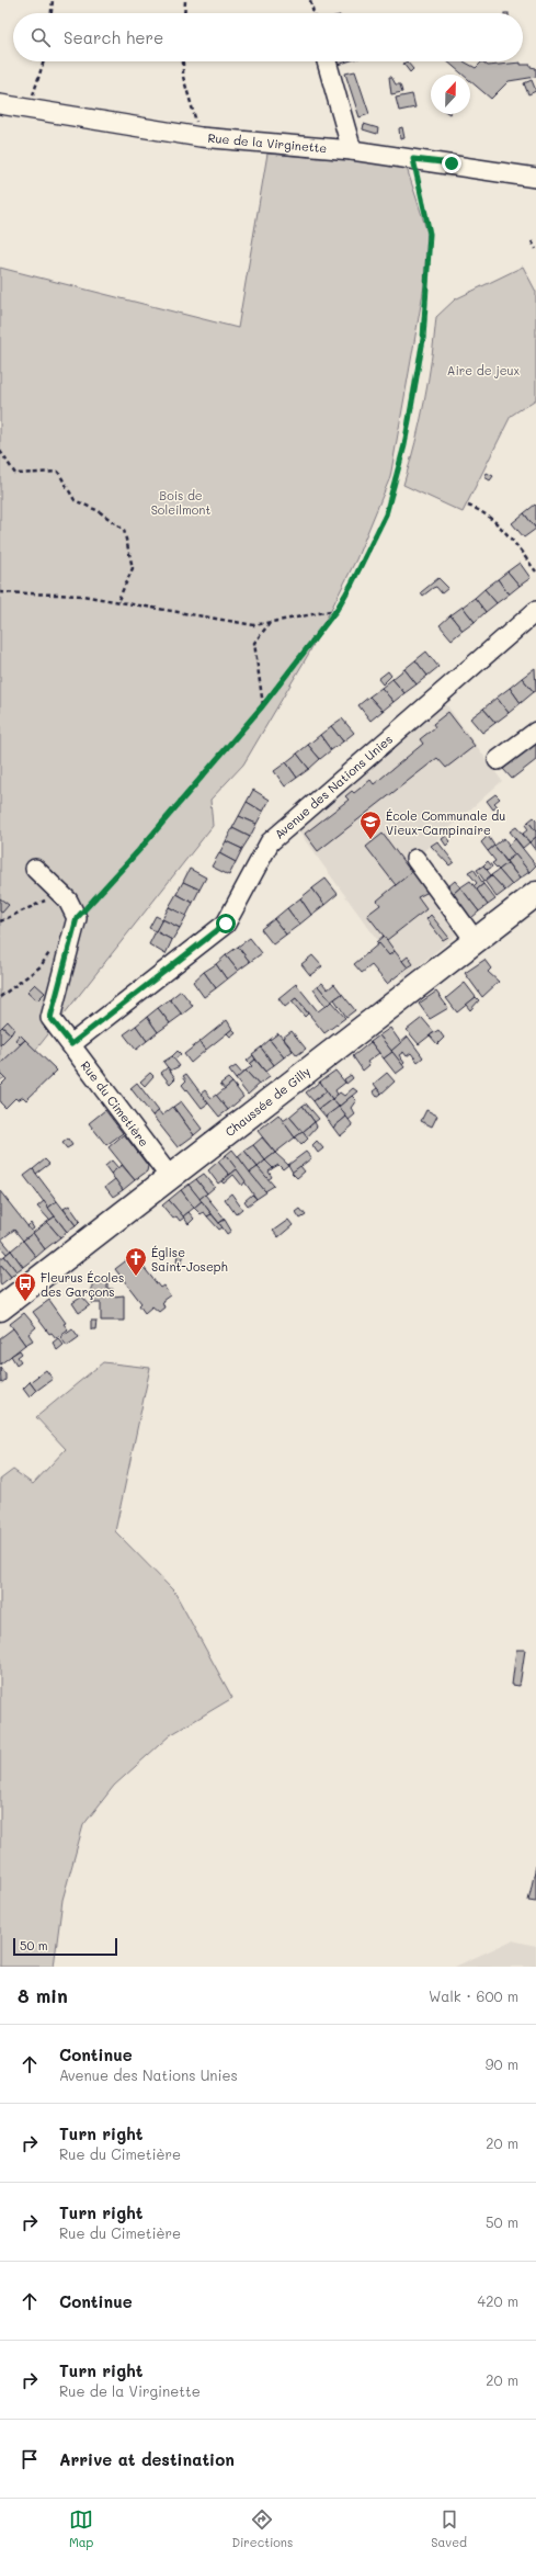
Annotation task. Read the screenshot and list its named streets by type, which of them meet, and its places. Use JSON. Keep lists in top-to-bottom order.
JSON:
{
  "streets": {
    "main road": ["Chaussée de Gilly"],
    "street": ["Rue de la Virginette", "Avenue des Nations Unies", "Rue du Cimetière"]
  },
  "crossings": [
    ["Avenue des Nations Unies", "Rue du Cimetière"],
    ["Chaussée de Gilly", "Rue du Cimetière"]
  ],
  "parks": ["Aire de jeux", "Bois de Soleilmont"],
  "places": {
    "school or university": ["École Communale du Vieux-Campinaire"],
    "church": ["Église Saint-Joseph"],
    "bus stop": ["Fleurus Écoles des Garçons"]
  },
  "scale_bar": "50 m",
  "north": "top",
  "page": {
    "search": "Search here",
    "scale": "50 m",
    "heading": ["8 min", "Walk · 600 m"],
    "list": [
      ["Continue", "Avenue des Nations Unies", "90 m"],
      ["Turn right", "Rue du Cimetière", "20 m"],
      ["Turn right", "Rue du Cimetière", "50 m"],
      ["Continue", "420 m"],
      ["Turn right", "Rue de la Virginette", "20 m"],
      "Arrive at destination"
    ],
    "nav": ["Map", "Directions", "Saved"]
  }
}
